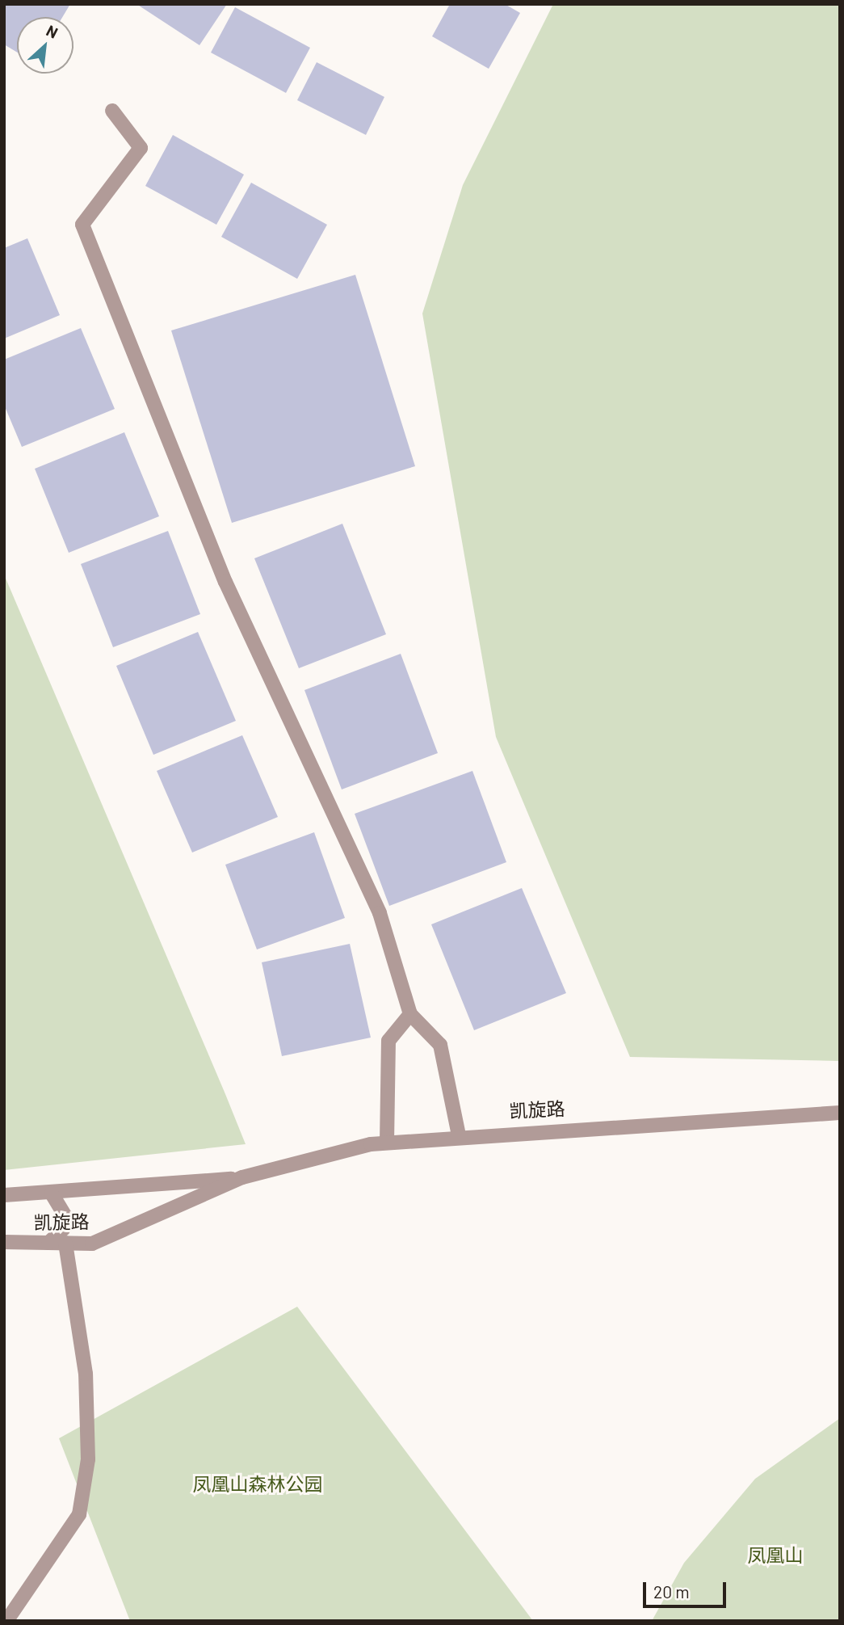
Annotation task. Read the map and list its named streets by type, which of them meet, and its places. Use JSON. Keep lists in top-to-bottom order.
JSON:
{
  "streets": {
    "street": ["凯旋路"]
  },
  "parks": ["凤凰山森林公园", "凤凰山"],
  "scale_bar": "20 m",
  "north": "top right"
}
